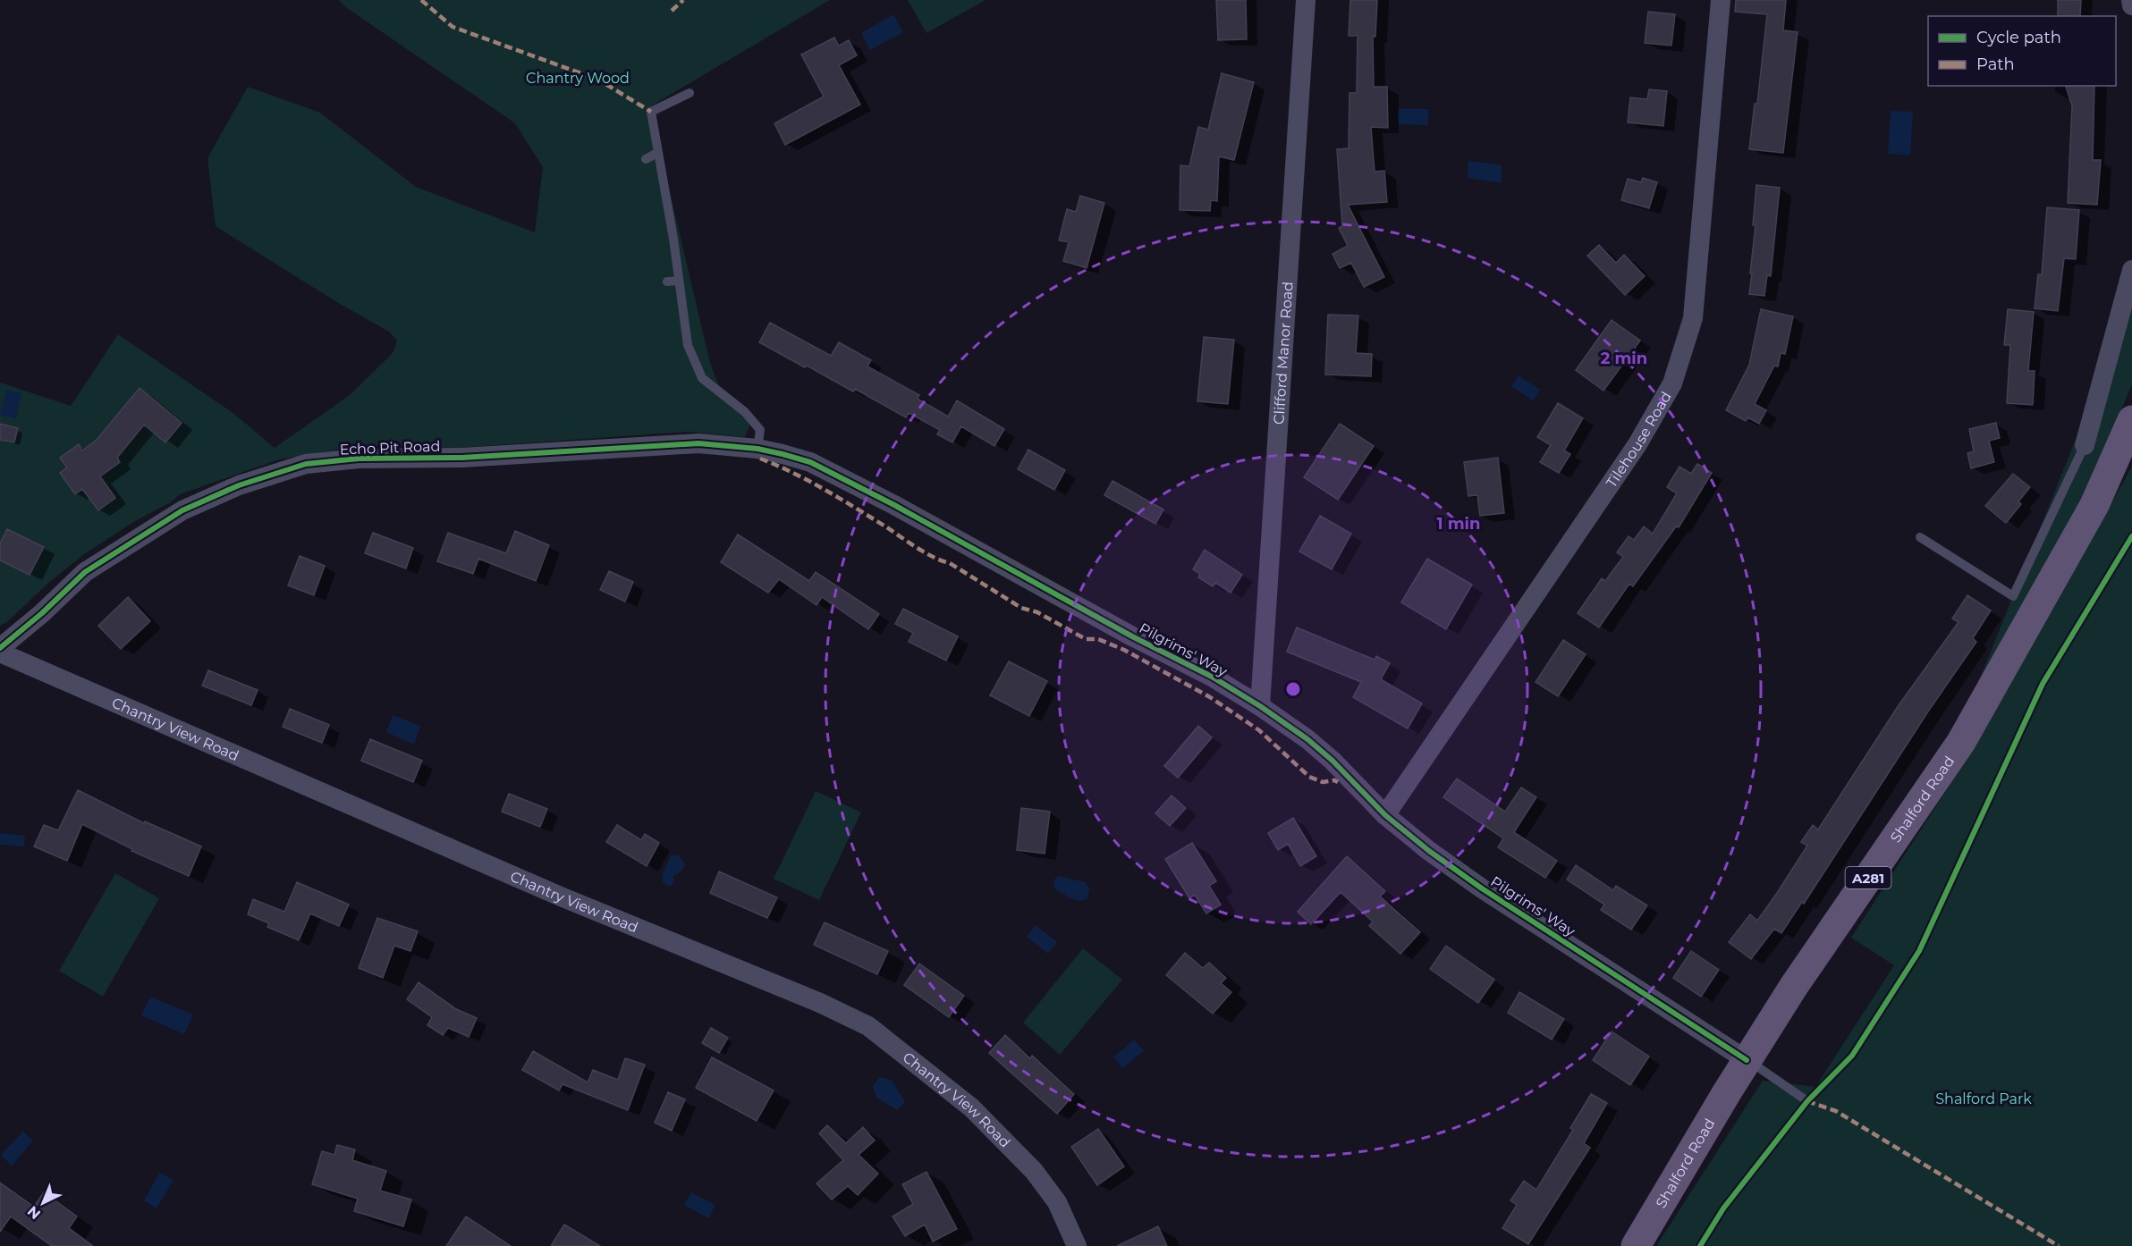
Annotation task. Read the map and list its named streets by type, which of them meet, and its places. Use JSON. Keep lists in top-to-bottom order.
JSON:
{
  "streets": {
    "main road": ["Shalford Road", "A281"],
    "street": [
      "Clifford Manor Road",
      "Tilehouse Road",
      "Echo Pit Road",
      "Pilgrims' Way",
      "Chantry View Road"
    ]
  },
  "crossings": [
    ["Clifford Manor Road", "Pilgrims' Way"],
    ["Tilehouse Road", "Pilgrims' Way"],
    ["Echo Pit Road", "Pilgrims' Way"],
    ["Pilgrims' Way", "Shalford Road"]
  ],
  "parks": ["Chantry Wood", "Shalford Park"],
  "legend": ["Cycle path", "Path"],
  "north": "bottom left",
  "rings": ["2 min", "1 min"]
}
